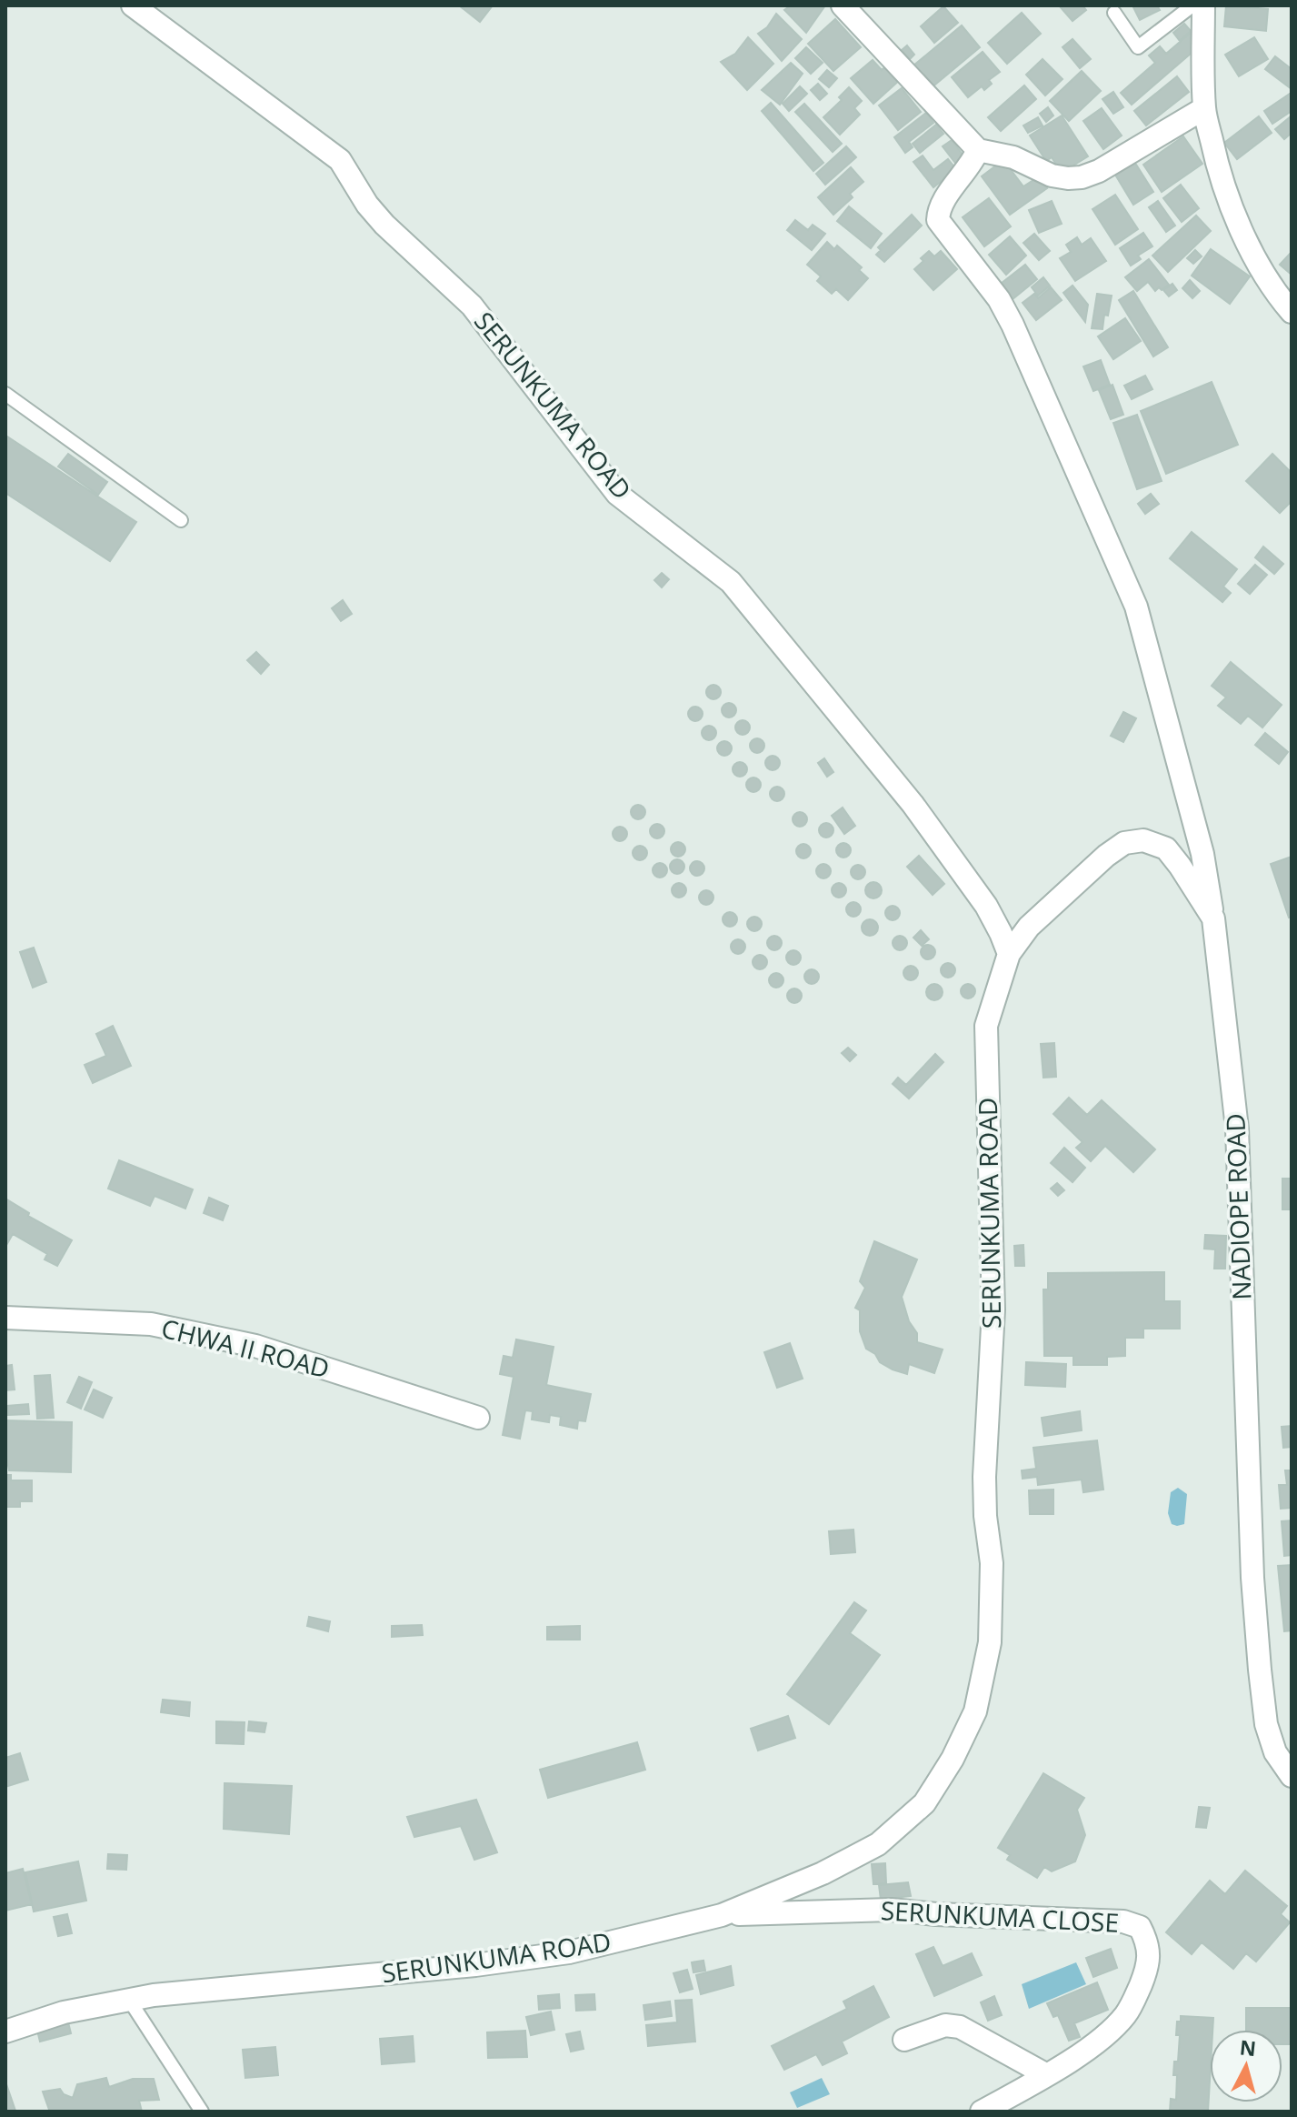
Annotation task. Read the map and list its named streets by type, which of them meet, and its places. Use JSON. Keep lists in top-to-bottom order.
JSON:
{
  "streets": {
    "street": [
      "SERUNKUMA ROAD",
      "NADIOPE ROAD",
      "CHWA II ROAD",
      "SERUNKUMA CLOSE"
    ]
  },
  "crossings": [
    ["SERUNKUMA ROAD", "NADIOPE ROAD"],
    ["SERUNKUMA ROAD", "SERUNKUMA CLOSE"]
  ],
  "north": "top"
}
